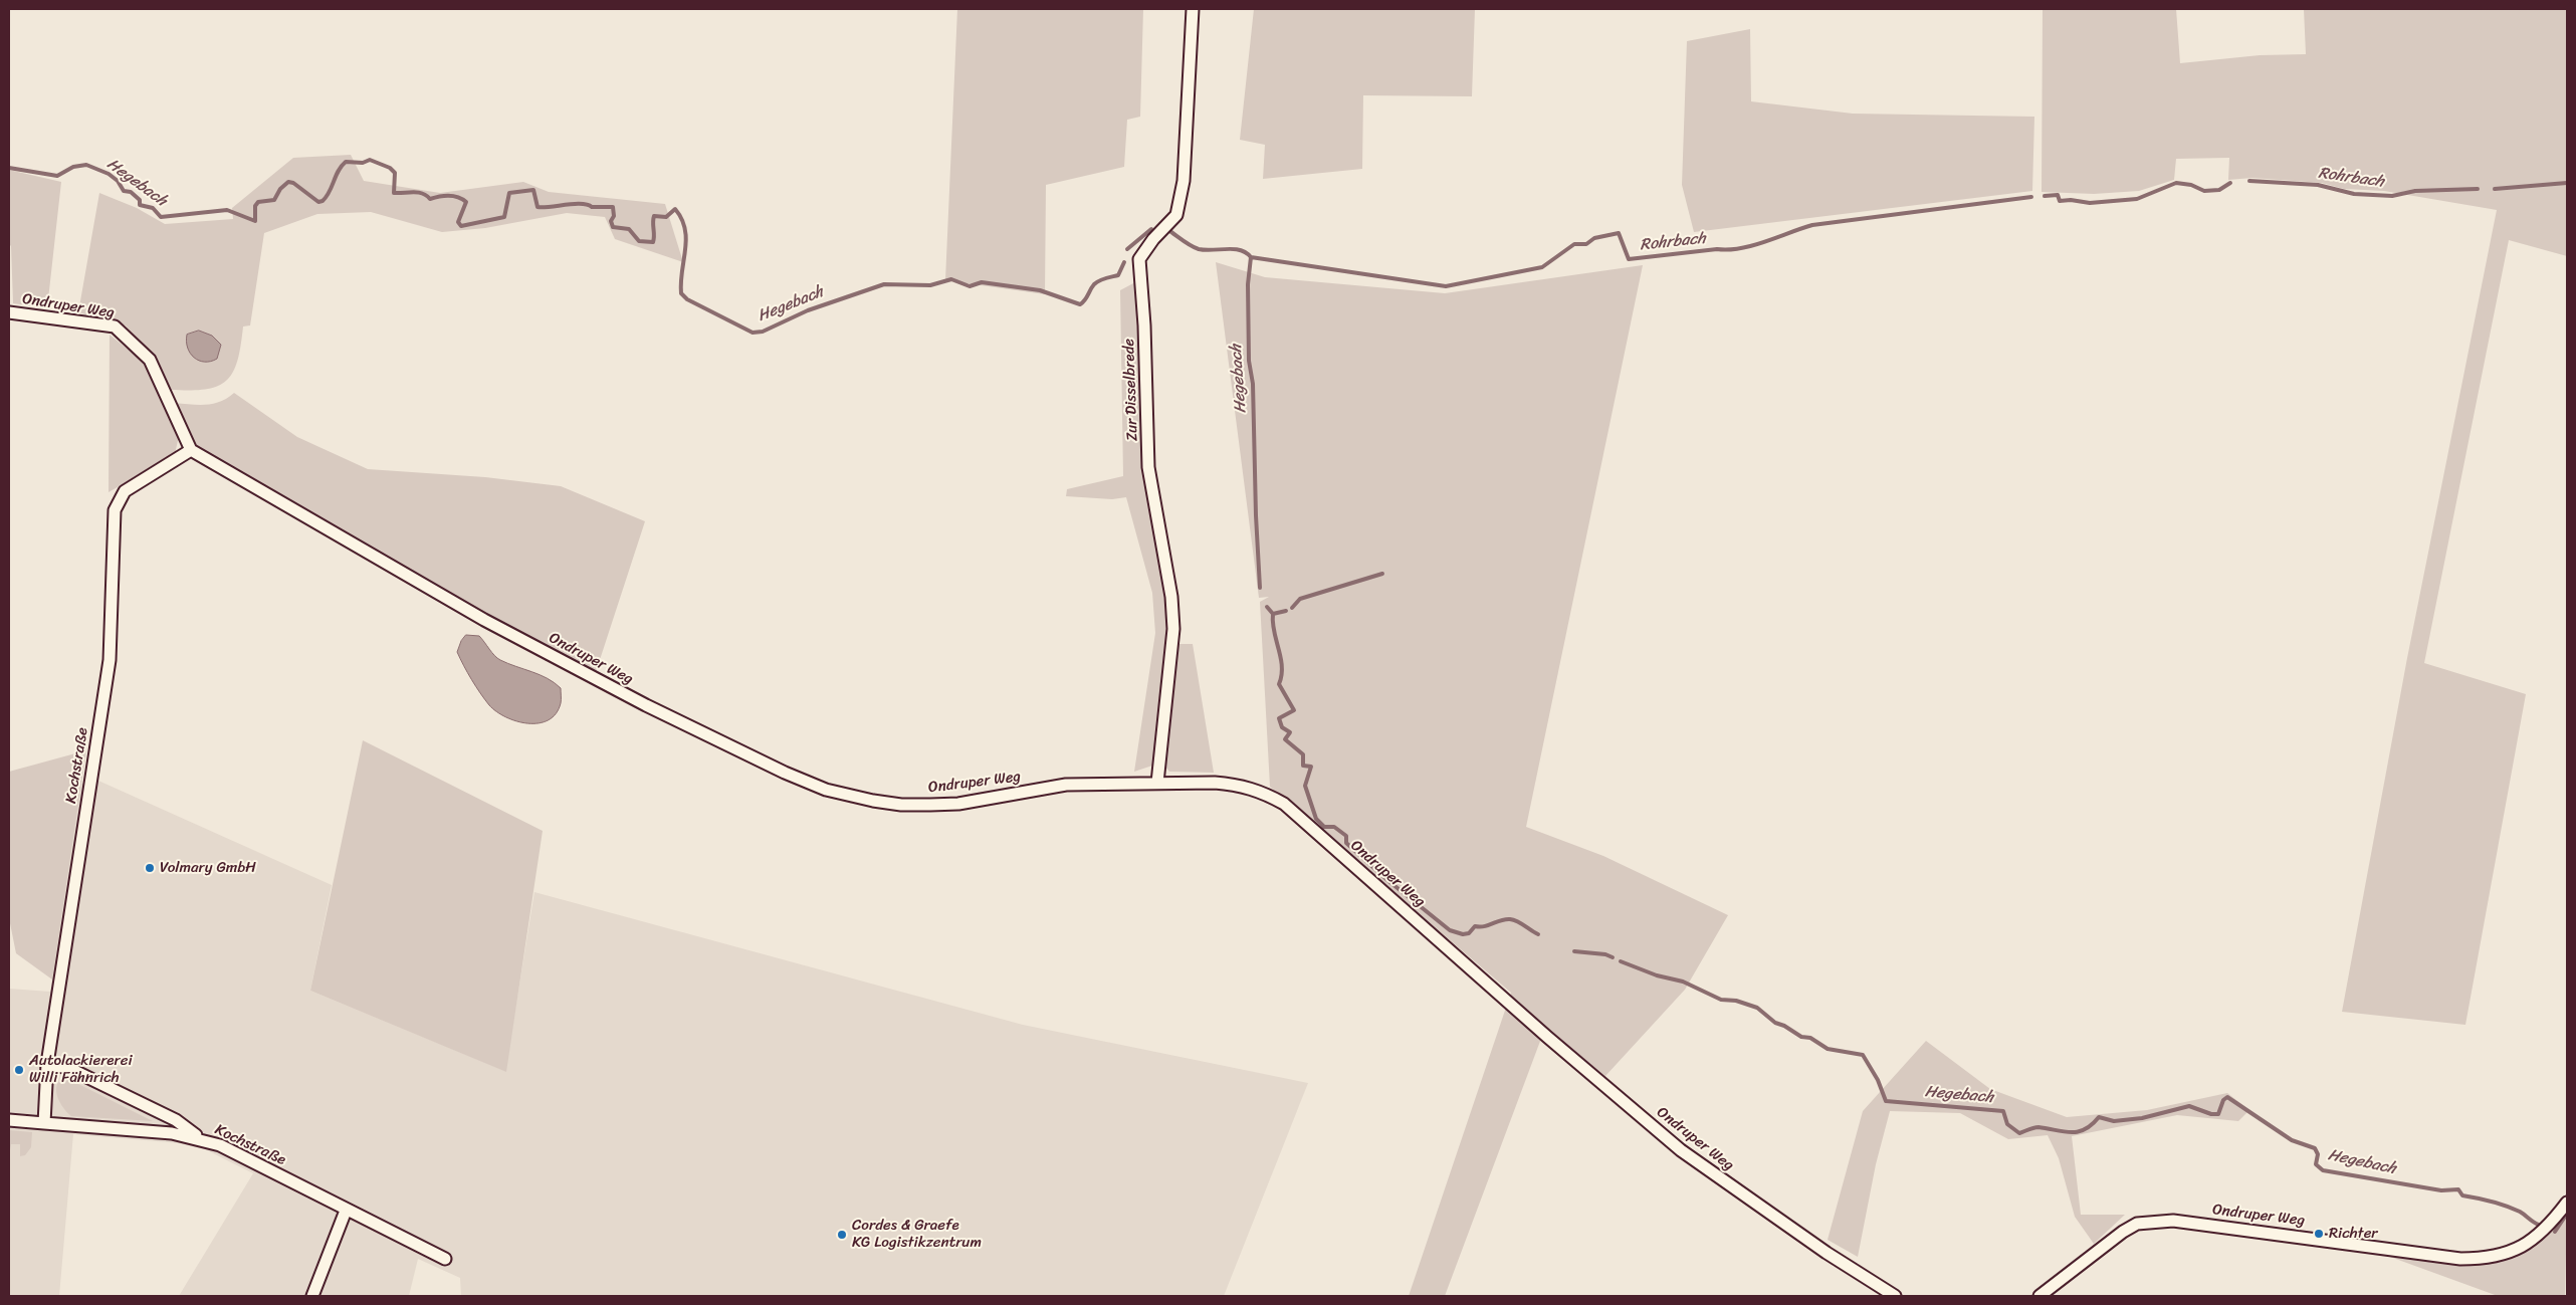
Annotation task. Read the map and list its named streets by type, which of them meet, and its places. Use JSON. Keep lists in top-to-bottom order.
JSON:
{
  "streets": {
    "street": ["Ondruper Weg", "Zur Disselbrede", "Kochstraße"]
  },
  "crossings": [
    ["Ondruper Weg", "Zur Disselbrede"],
    ["Ondruper Weg", "Kochstraße"]
  ],
  "water": ["Rohrbach", "Hegebach"],
  "places": [
    "Volmary GmbH",
    "Autolackiererei Willi Fähnrich",
    "Richter",
    "Cordes & Graefe KG Logistikzentrum"
  ]
}
